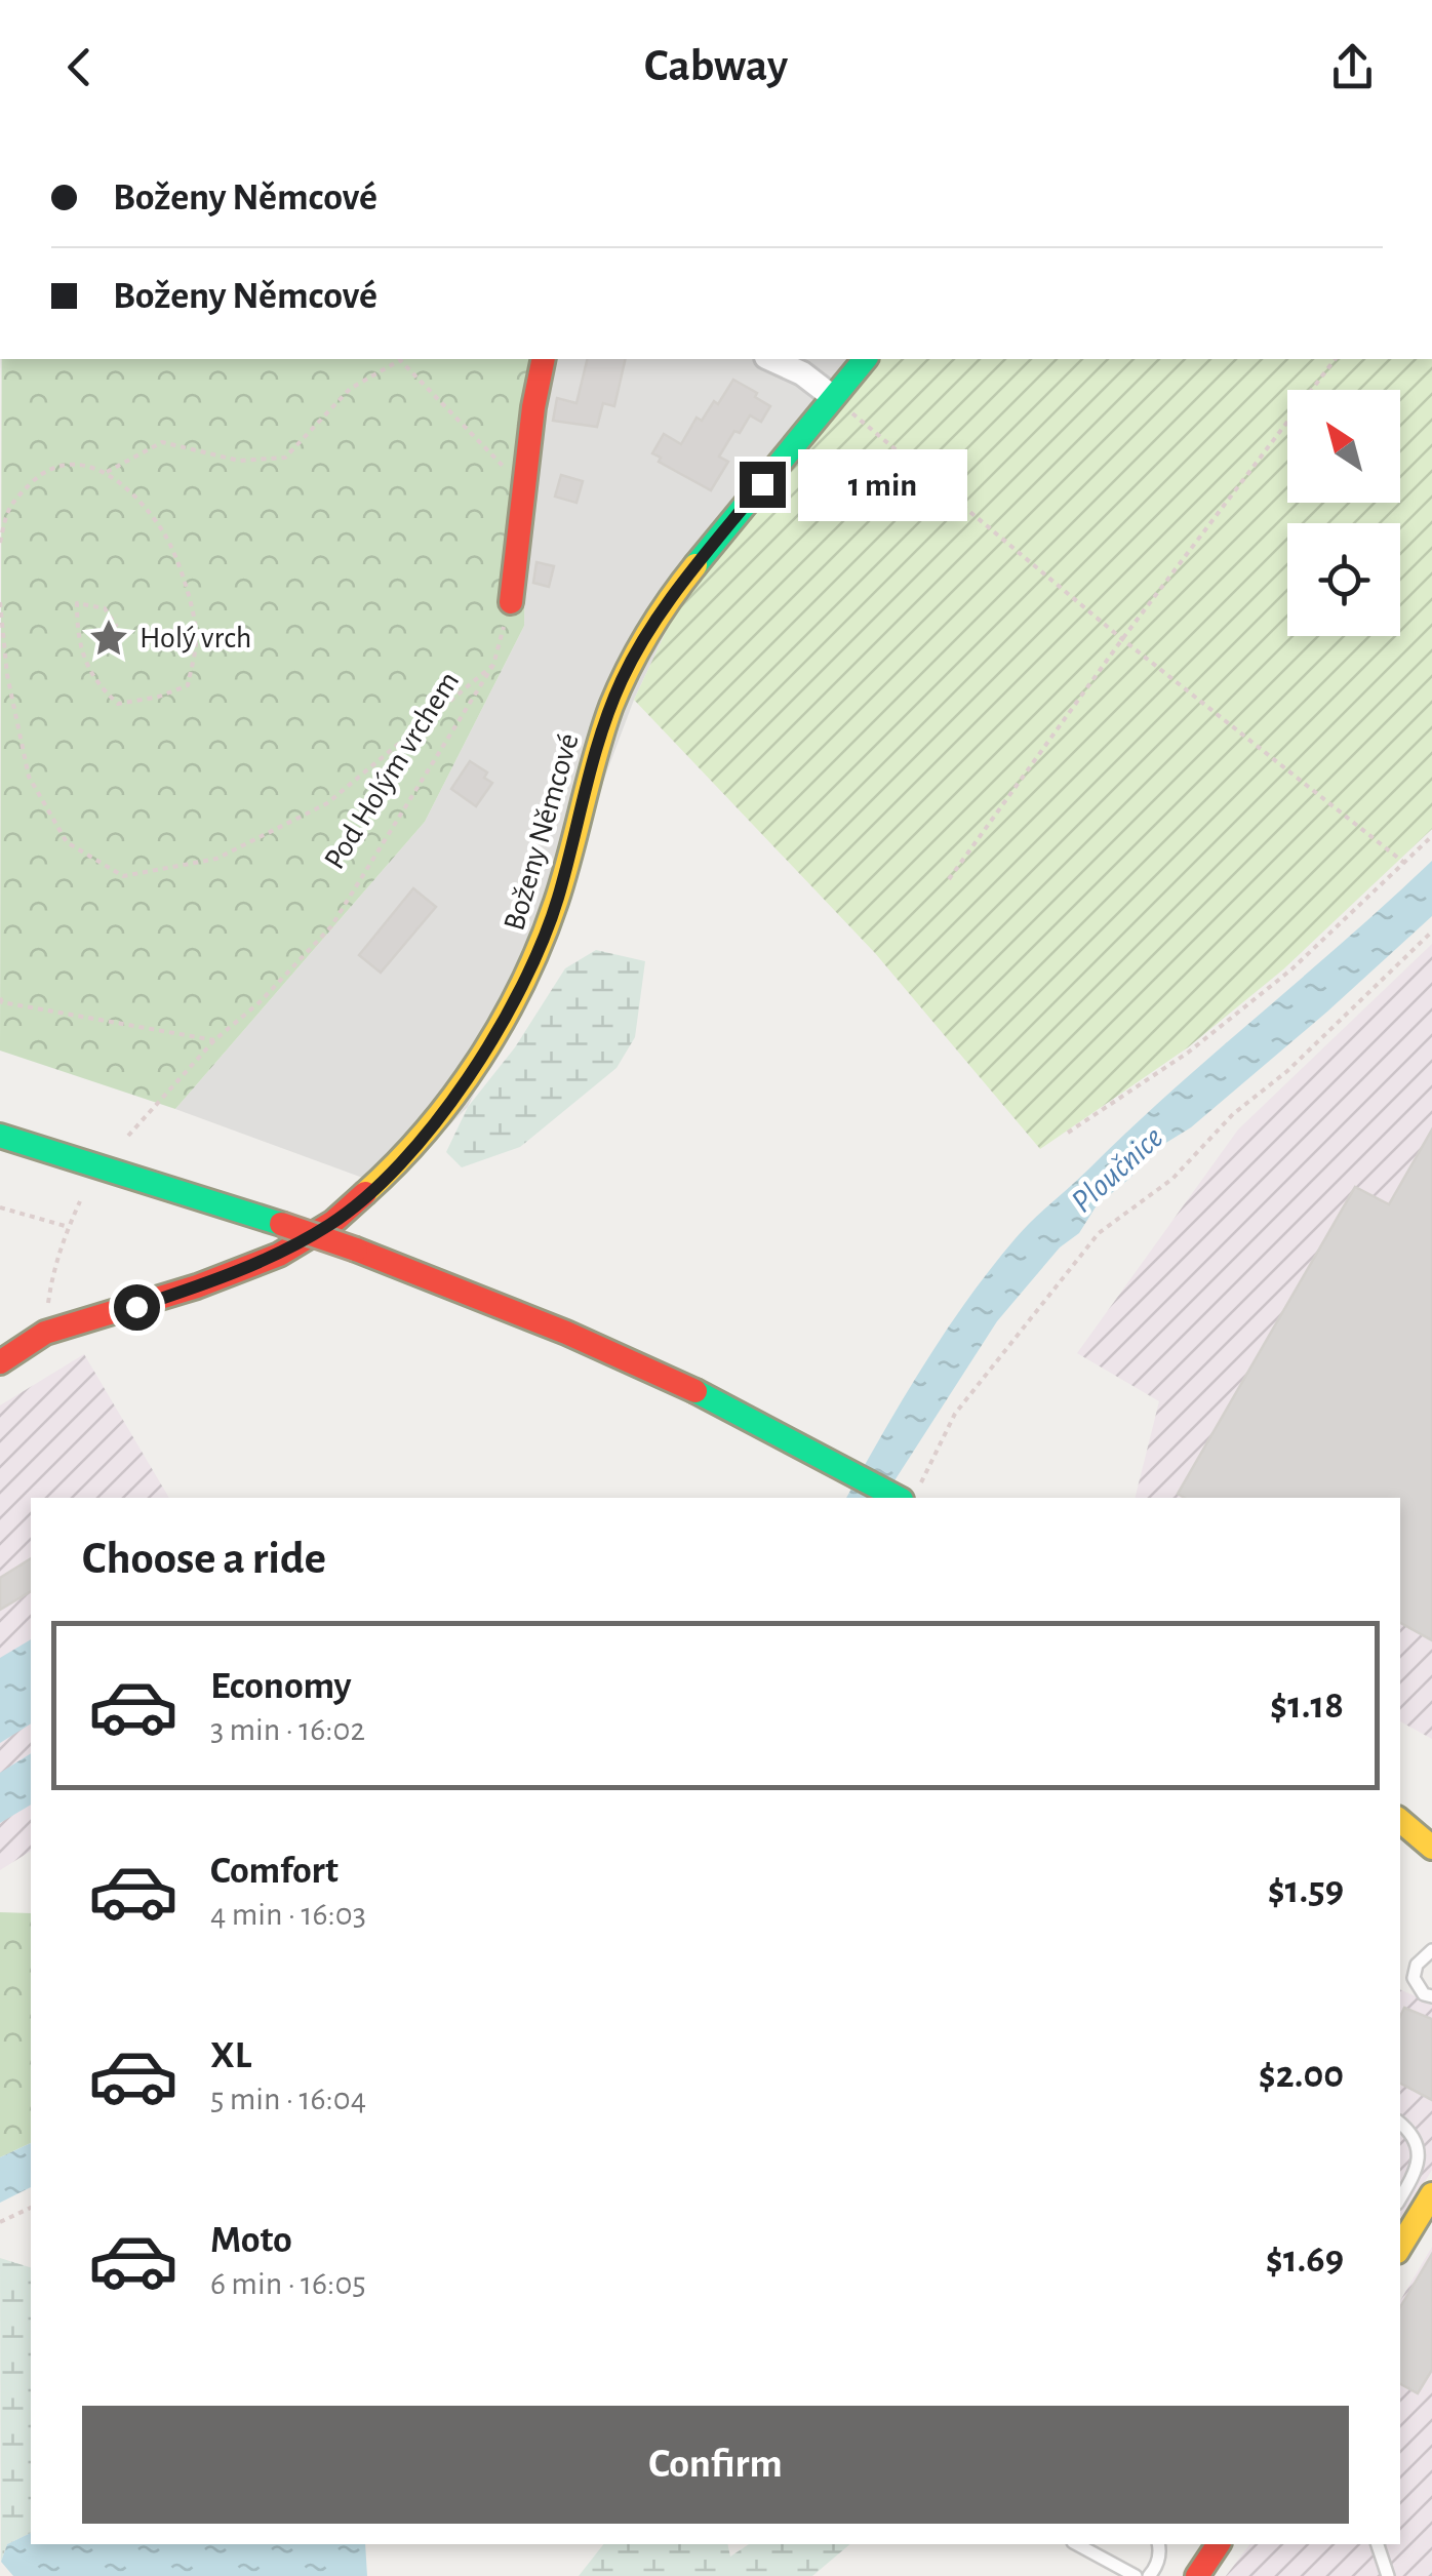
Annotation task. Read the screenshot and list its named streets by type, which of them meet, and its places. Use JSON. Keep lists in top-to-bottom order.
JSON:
{
  "streets": {
    "street": ["Boženy Němcové"],
    "path": ["Pod Holým vrchem"]
  },
  "water": ["Ploučnice"],
  "places": {
    "place": ["Holý vrch"]
  },
  "north": "top left",
  "page": {
    "header": "Cabway",
    "banner": ["Boženy Němcové", "Boženy Němcové"],
    "bubble": "1 min",
    "heading": "Choose a ride",
    "list": [
      {
        "name": "Economy",
        "note": "3 min · 16:02",
        "value": "$1.18"
      },
      {
        "name": "Comfort",
        "note": "4 min · 16:03",
        "value": "$1.59"
      },
      {
        "name": "XL",
        "note": "5 min · 16:04",
        "value": "$2.00"
      },
      {
        "name": "Moto",
        "note": "6 min · 16:05",
        "value": "$1.69"
      }
    ],
    "buttons": "Confirm"
  }
}
